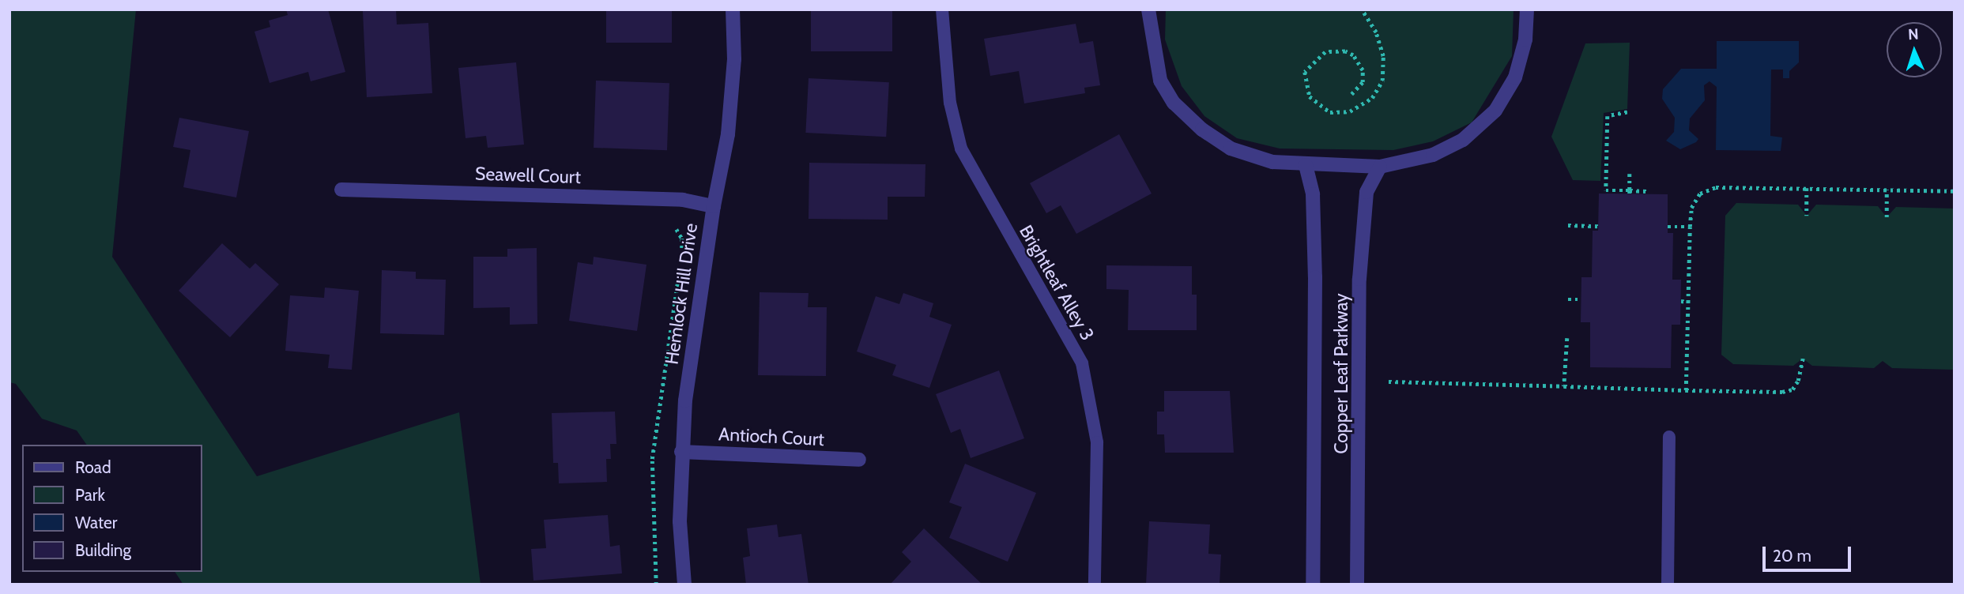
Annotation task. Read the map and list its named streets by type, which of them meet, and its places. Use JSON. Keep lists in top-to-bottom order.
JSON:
{
  "streets": {
    "street": [
      "Seawell Court",
      "Hemlock Hill Drive",
      "Copper Leaf Parkway",
      "Antioch Court"
    ],
    "lane": ["Brightleaf Alley 3"]
  },
  "crossings": [
    ["Seawell Court", "Hemlock Hill Drive"],
    ["Hemlock Hill Drive", "Antioch Court"]
  ],
  "legend": [
    "Road",
    "Park",
    "Water",
    "Building"
  ],
  "scale_bar": "20 m",
  "north": "top"
}
